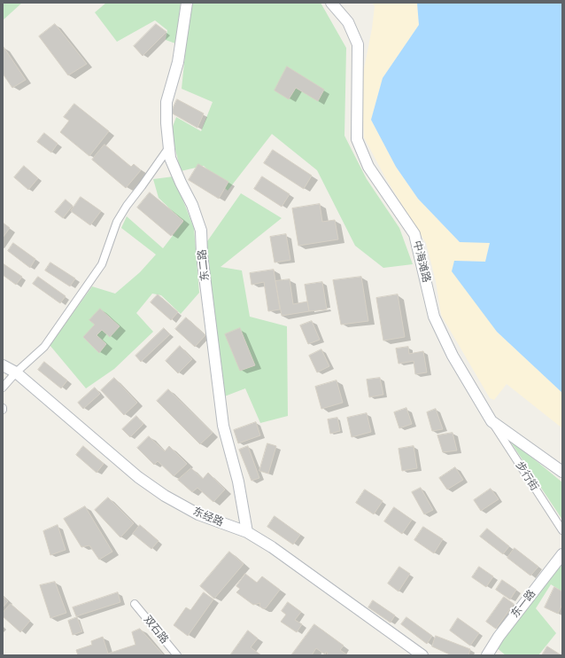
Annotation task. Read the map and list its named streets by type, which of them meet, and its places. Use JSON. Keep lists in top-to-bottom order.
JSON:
{
  "streets": {
    "main road": [
      "中海滩路",
      "东二路",
      "东经路",
      "东一路"
    ],
    "street": ["步行街", "双石路"]
  },
  "crossings": [
    ["中海滩路", "步行街"],
    ["东二路", "东经路"]
  ]
}
